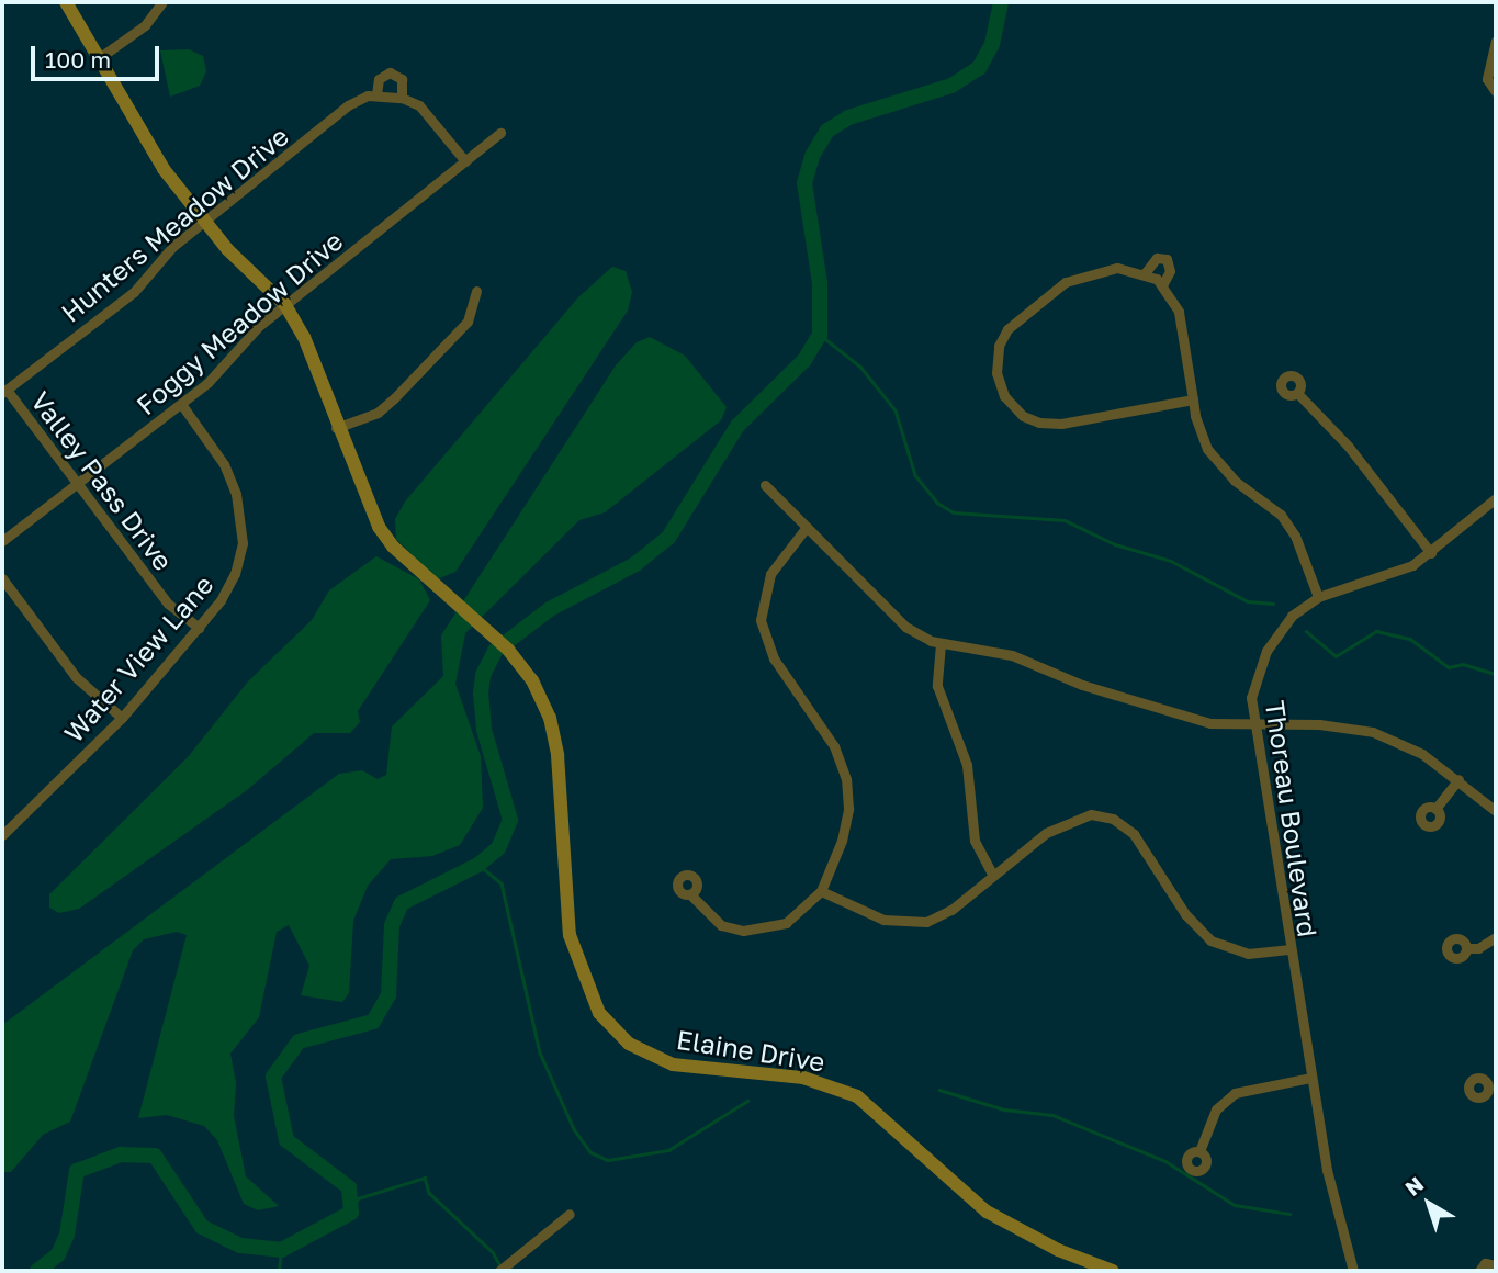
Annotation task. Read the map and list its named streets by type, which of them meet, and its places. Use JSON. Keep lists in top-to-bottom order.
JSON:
{
  "streets": {
    "street": [
      "Hunters Meadow Drive",
      "Foggy Meadow Drive",
      "Valley Pass Drive",
      "Water View Lane",
      "Thoreau Boulevard",
      "Elaine Drive"
    ]
  },
  "crossings": [
    ["Hunters Meadow Drive", "Foggy Meadow Drive"],
    ["Hunters Meadow Drive", "Valley Pass Drive"],
    ["Hunters Meadow Drive", "Elaine Drive"],
    ["Foggy Meadow Drive", "Valley Pass Drive"],
    ["Foggy Meadow Drive", "Water View Lane"],
    ["Foggy Meadow Drive", "Elaine Drive"],
    ["Valley Pass Drive", "Water View Lane"]
  ],
  "scale_bar": "100 m",
  "north": "top left"
}
